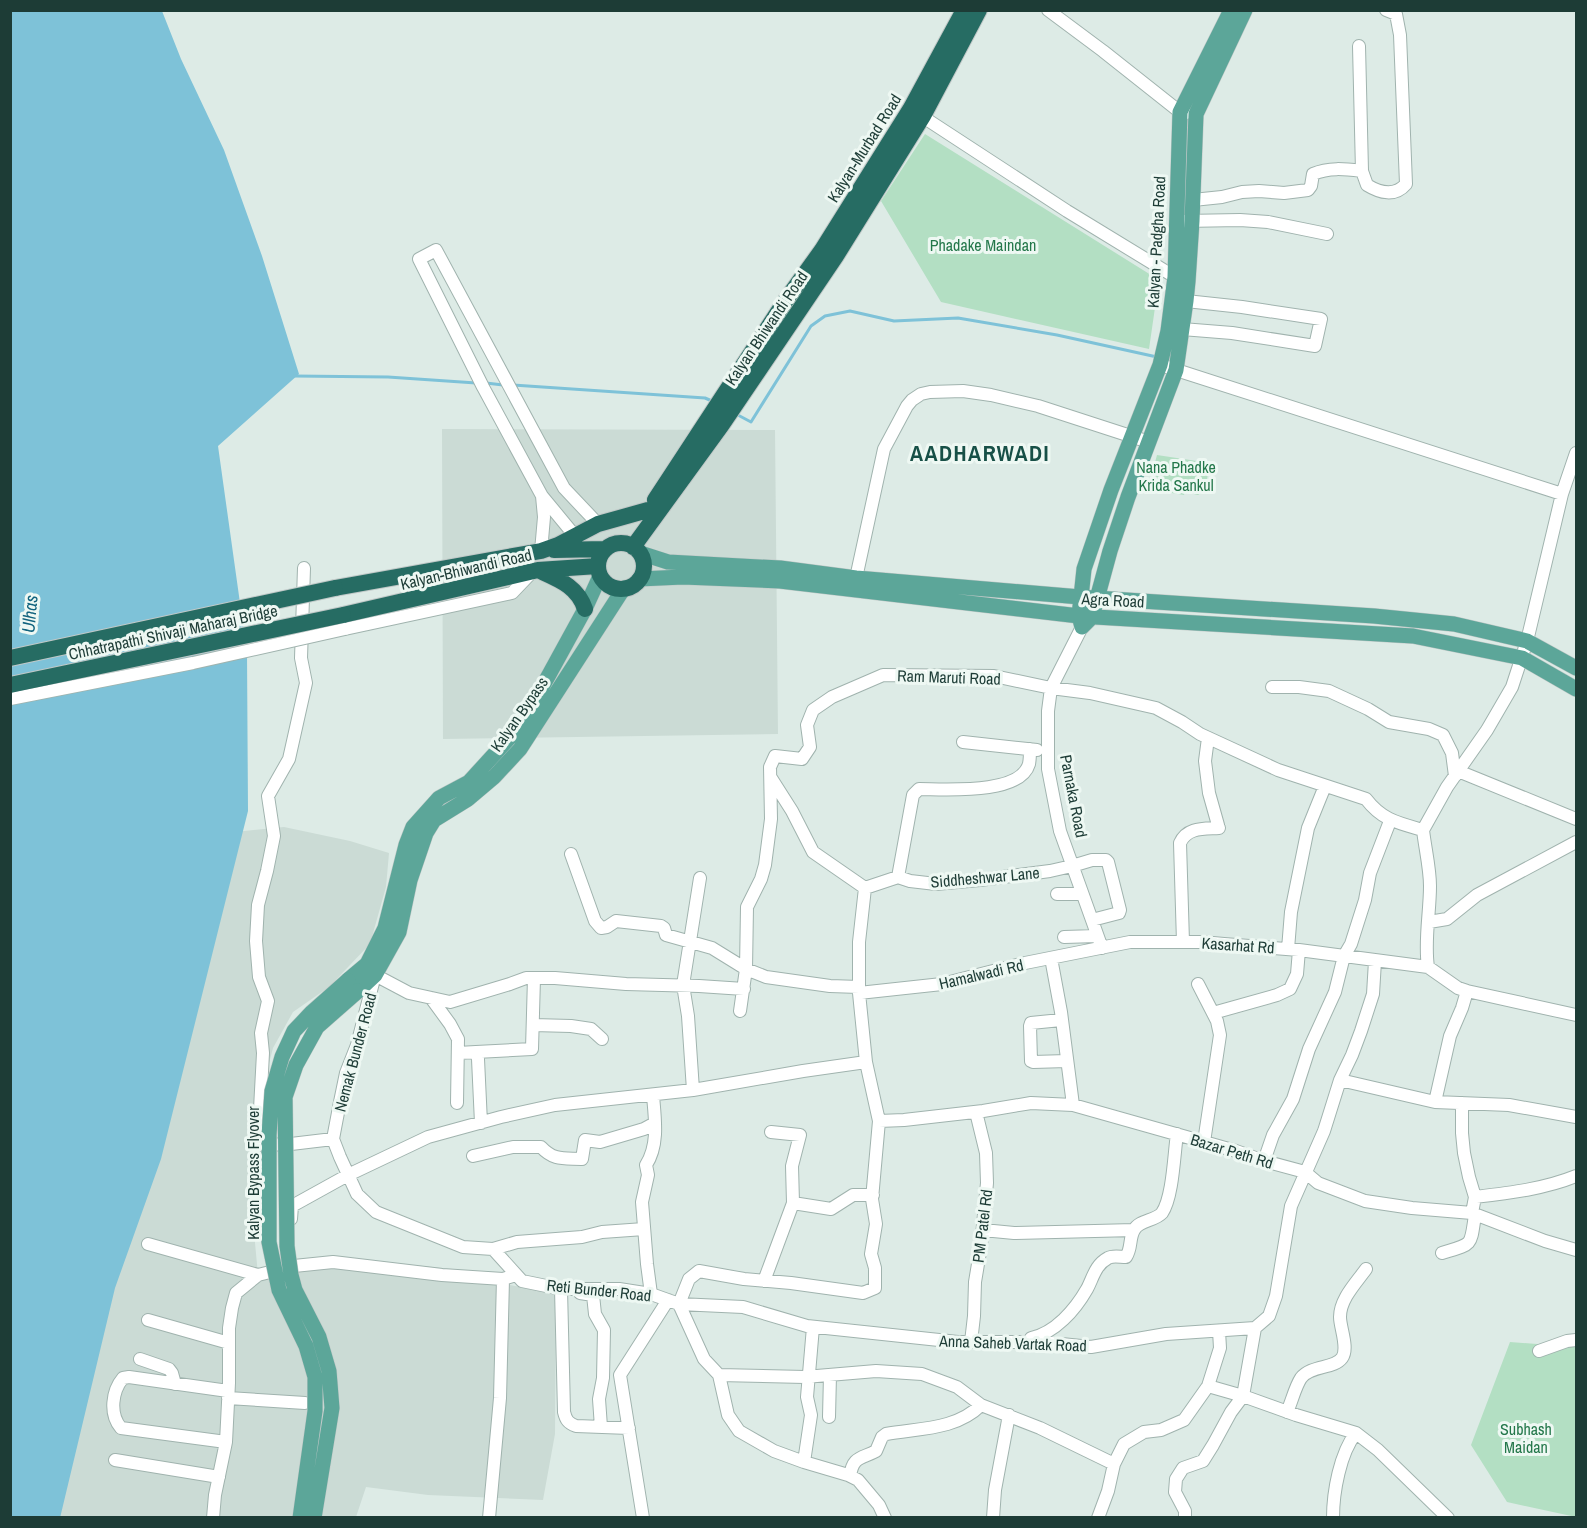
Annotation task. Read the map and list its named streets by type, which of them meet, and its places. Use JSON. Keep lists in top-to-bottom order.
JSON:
{
  "streets": {
    "highway": [
      "Kalyan-Murbad Road",
      "Kalyan Bhiwandi Road",
      "Kalyan-Bhiwandi Road",
      "Chhatrapathi Shivaji Maharaj Bridge"
    ],
    "main road": [
      "Kalyan - Padgha Road",
      "Agra Road",
      "Kalyan Bypass",
      "Kalyan Bypass Flyover"
    ],
    "street": [
      "Ram Maruti Road",
      "Parnaka Road",
      "Siddheshwar Lane",
      "Kasarhat Rd",
      "Hamalwadi Rd",
      "Nemak Bunder Road",
      "Bazar Peth Rd",
      "PM Patel Rd",
      "Reti Bunder Road",
      "Anna Saheb Vartak Road"
    ]
  },
  "crossings": [
    ["Kalyan-Murbad Road", "Kalyan Bhiwandi Road"],
    ["Kalyan - Padgha Road", "Agra Road"],
    ["Kalyan - Padgha Road", "Parnaka Road"],
    ["Kalyan Bhiwandi Road", "Kalyan-Bhiwandi Road"],
    ["Kalyan Bhiwandi Road", "Agra Road"],
    ["Kalyan Bhiwandi Road", "Kalyan Bypass"],
    ["Kalyan-Bhiwandi Road", "Agra Road"],
    ["Kalyan-Bhiwandi Road", "Chhatrapathi Shivaji Maharaj Bridge"],
    ["Kalyan-Bhiwandi Road", "Kalyan Bypass"],
    ["Agra Road", "Kalyan Bypass"],
    ["Agra Road", "Parnaka Road"],
    ["Ram Maruti Road", "Parnaka Road"],
    ["Kalyan Bypass", "Nemak Bunder Road"],
    ["Kalyan Bypass", "Kalyan Bypass Flyover"],
    ["Parnaka Road", "Siddheshwar Lane"],
    ["Parnaka Road", "Kasarhat Rd"],
    ["Parnaka Road", "Hamalwadi Rd"],
    ["Kasarhat Rd", "Hamalwadi Rd"],
    ["Nemak Bunder Road", "Kalyan Bypass Flyover"],
    ["Bazar Peth Rd", "PM Patel Rd"],
    ["PM Patel Rd", "Anna Saheb Vartak Road"],
    ["Reti Bunder Road", "Anna Saheb Vartak Road"]
  ],
  "districts": ["AADHARWADI"],
  "water": ["Ulhas"],
  "parks": ["Phadake Maindan", "Nana Phadke Krida Sankul", "Subhash Maidan"]
}
